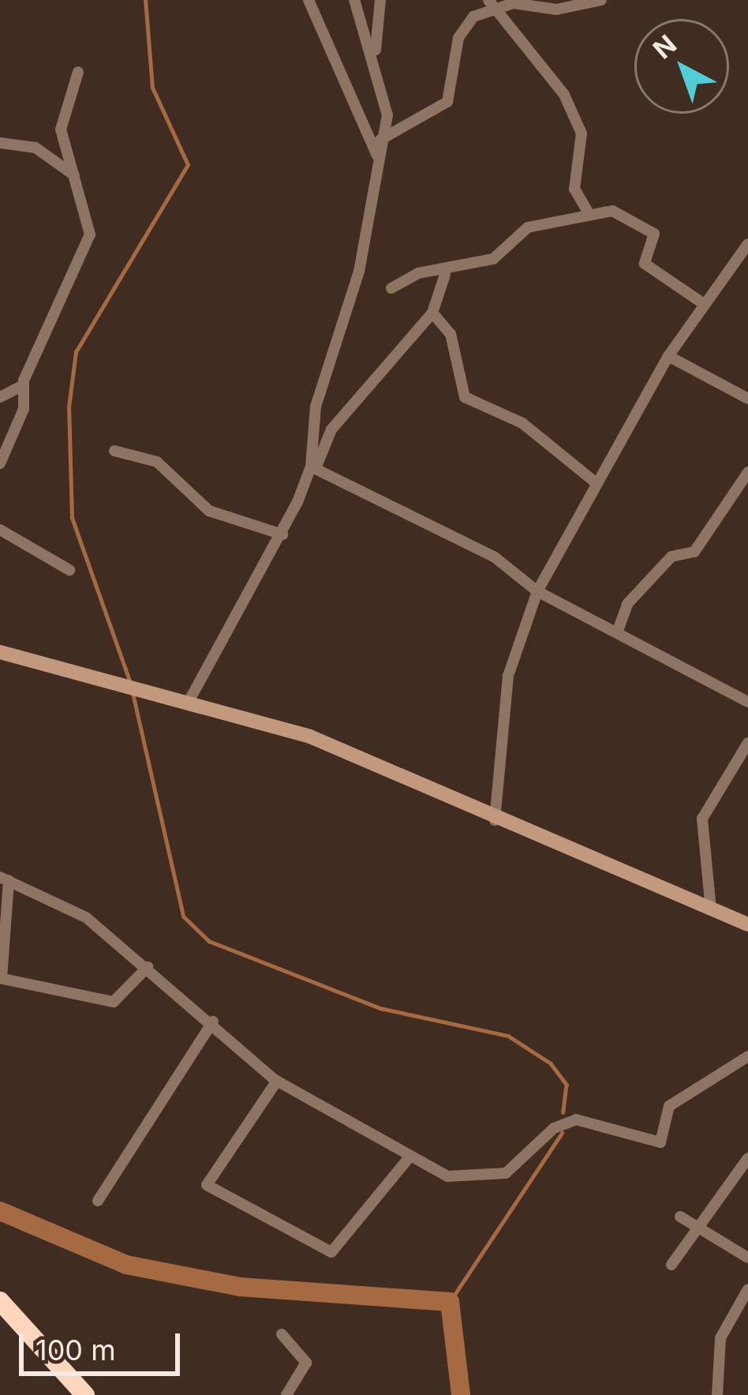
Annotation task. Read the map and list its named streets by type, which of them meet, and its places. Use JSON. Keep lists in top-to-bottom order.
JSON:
{
  "scale_bar": "100 m",
  "north": "top left"
}
